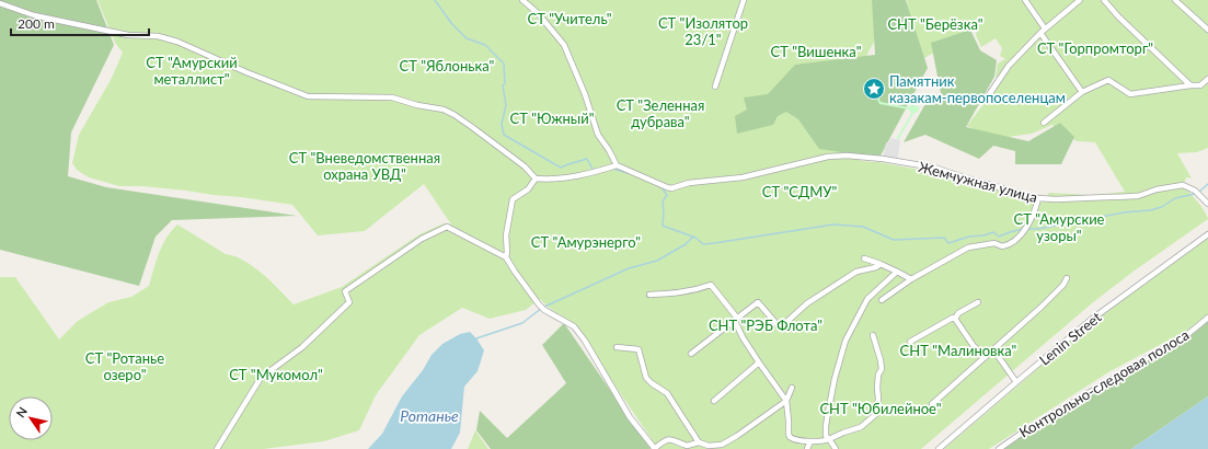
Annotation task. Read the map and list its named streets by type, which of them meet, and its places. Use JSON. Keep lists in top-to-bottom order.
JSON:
{
  "streets": {
    "street": ["Жемчужная улица", "Lenin Street", "Контрольно-следовая полоса"]
  },
  "water": ["Ротанье"],
  "parks": [
    "СТ \"Учитель\"",
    "СТ \"Изолятор 23/1\"",
    "СНТ \"Берёзка\"",
    "СТ \"Горпромторг\"",
    "СТ \"Вишенка\"",
    "СТ \"Амурский металлист\"",
    "СТ \"Яблонька\"",
    "СТ \"Зеленная дубрава\"",
    "СТ \"Южный\"",
    "СТ \"Вневедомственная охрана УВД\"",
    "СТ \"СДМУ\"",
    "СТ \"Амурские узоры\"",
    "СТ \"Амурэнерго\"",
    "СНТ \"РЭБ Флота\"",
    "СНТ \"Малиновка\"",
    "СТ \"Ротанье озеро\"",
    "СТ \"Мукомол\"",
    "СНТ \"Юбилейное\""
  ],
  "places": {
    "place": ["Памятник казакам-первопоселенцам"]
  },
  "scale_bar": "200 m",
  "north": "top left"
}
